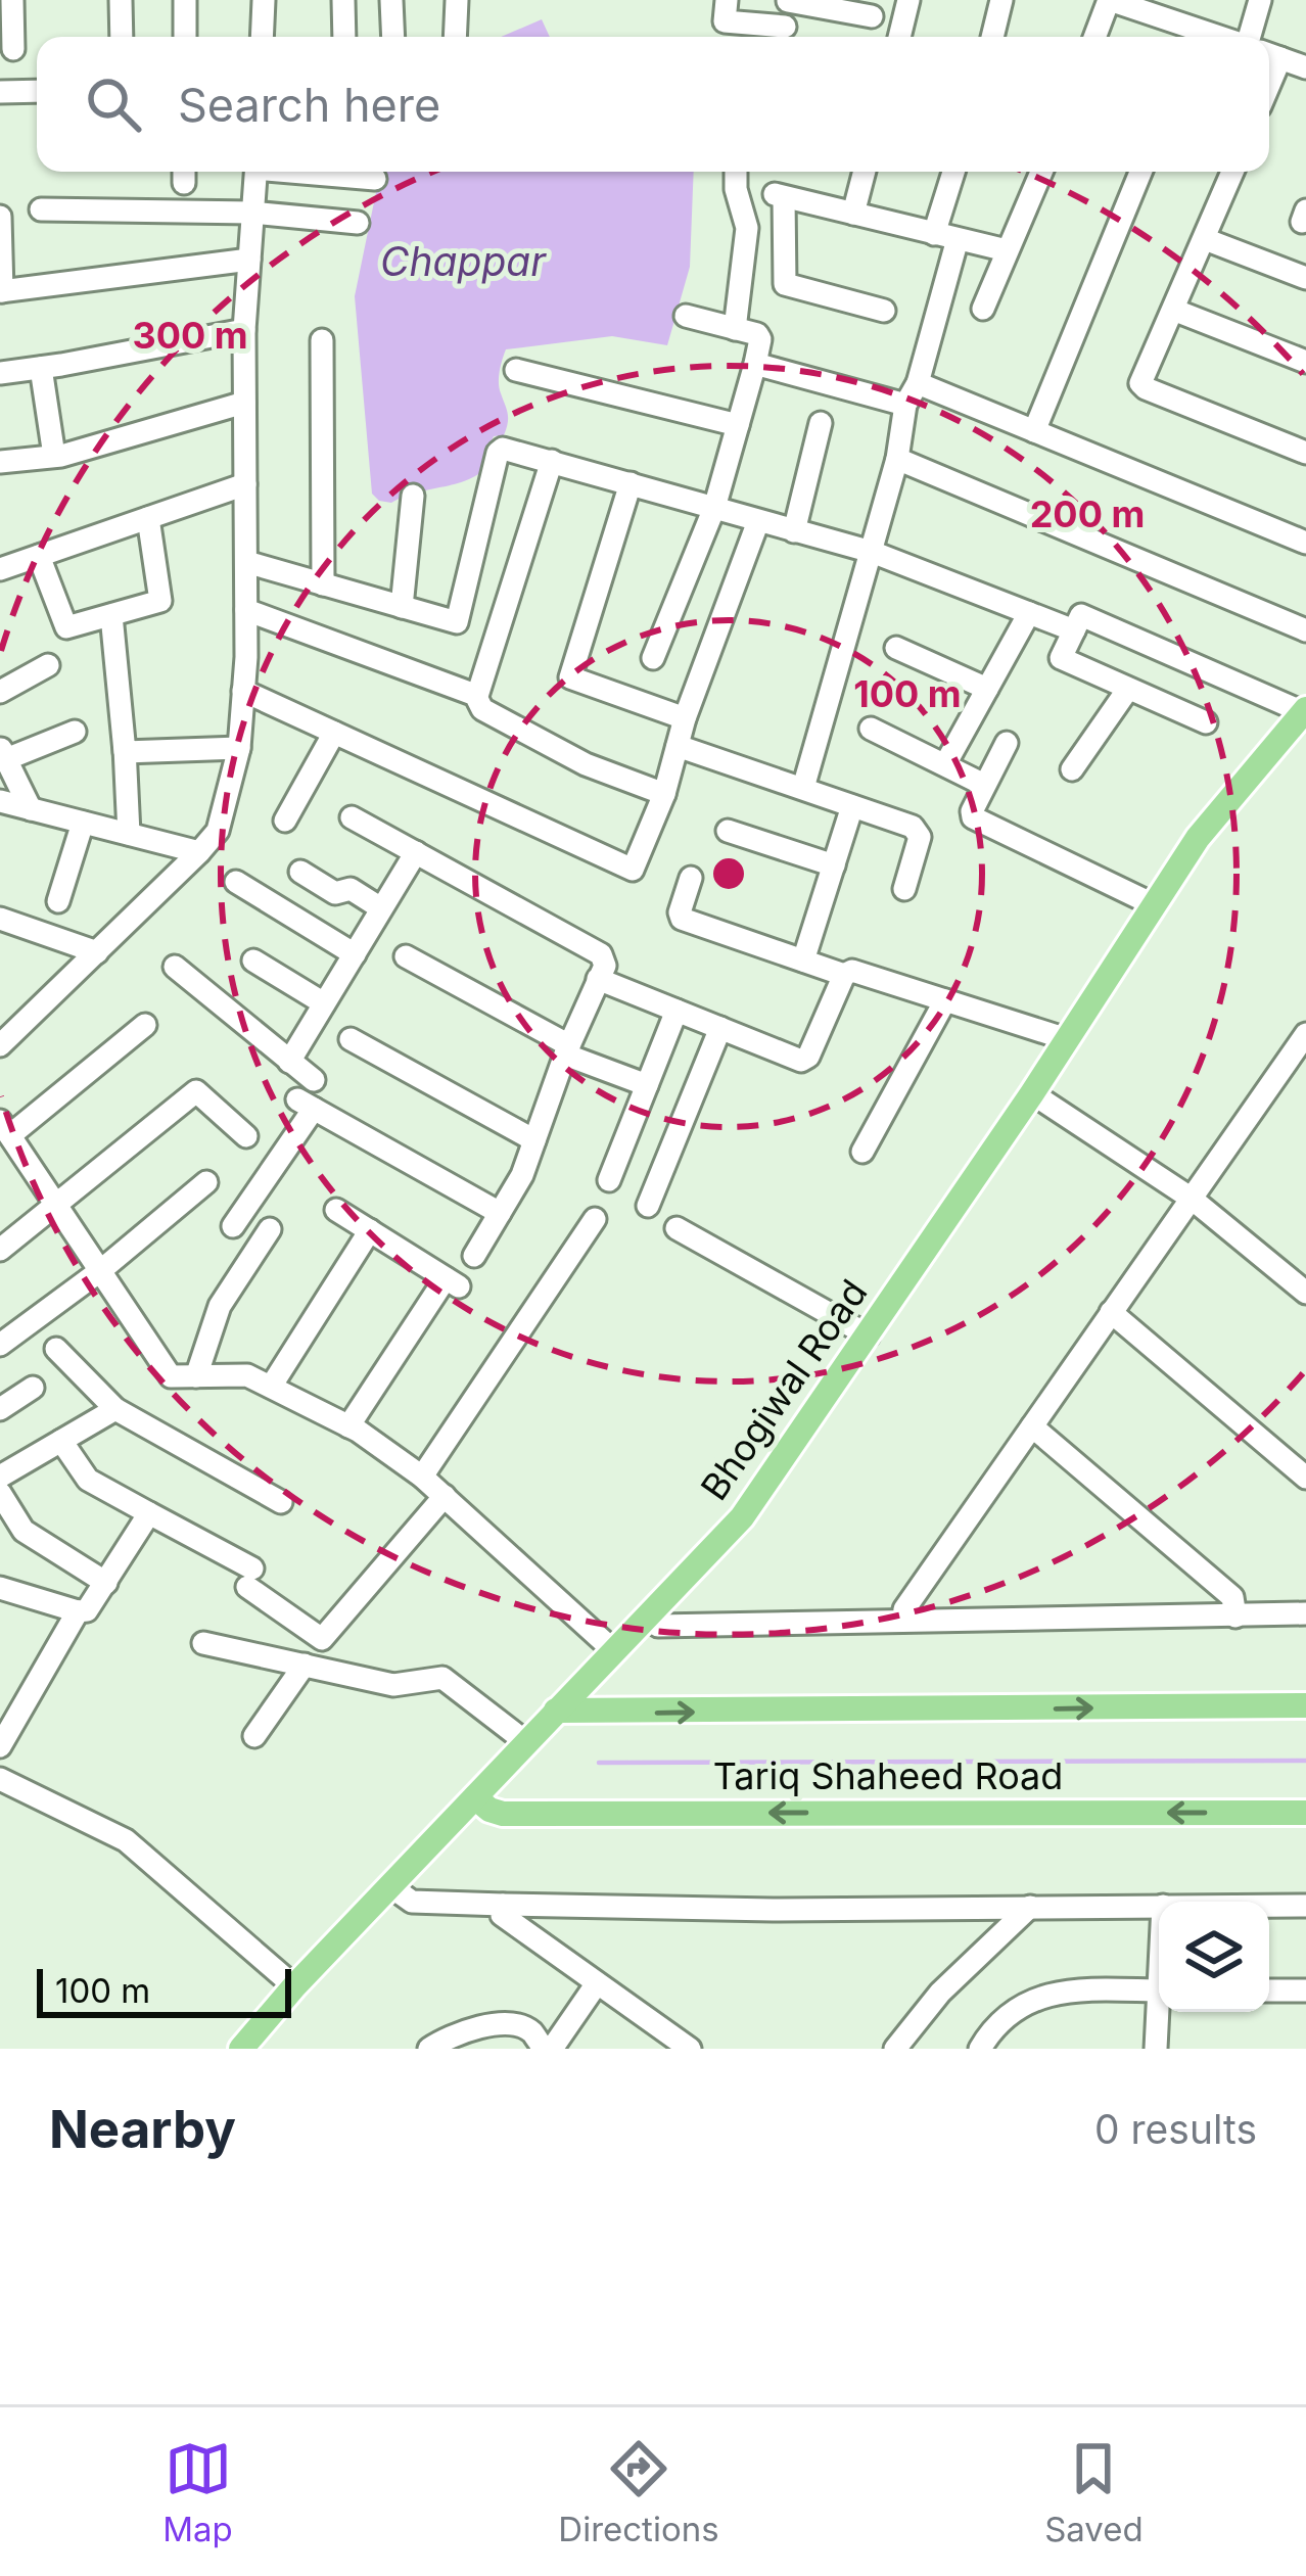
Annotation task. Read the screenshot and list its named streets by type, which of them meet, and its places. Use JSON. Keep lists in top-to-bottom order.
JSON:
{
  "streets": {
    "main road": ["Bhogiwal Road", "Tariq Shaheed Road"]
  },
  "crossings": [
    ["Bhogiwal Road", "Tariq Shaheed Road"]
  ],
  "water": ["Chappar"],
  "scale_bar": "100 m",
  "page": {
    "search": "Search here",
    "scale": "100 m",
    "heading": ["Nearby", "0 results"],
    "nav": ["Map", "Directions", "Saved"]
  },
  "rings": ["300 m", "200 m", "100 m"]
}
